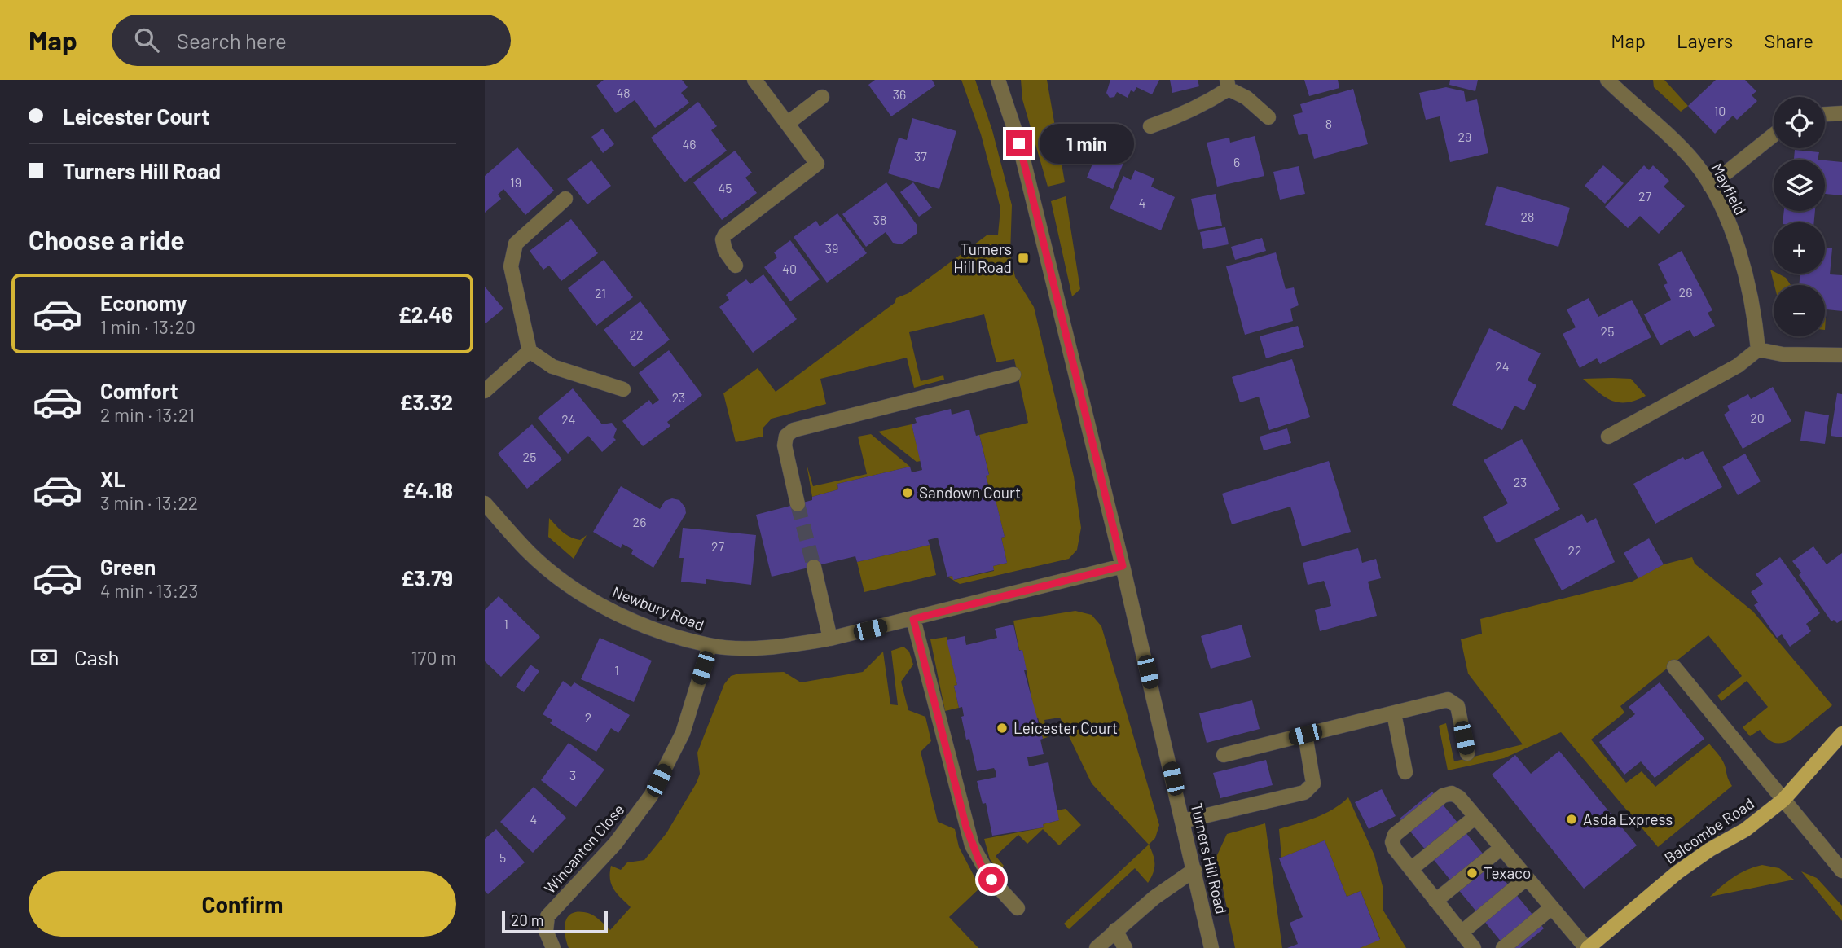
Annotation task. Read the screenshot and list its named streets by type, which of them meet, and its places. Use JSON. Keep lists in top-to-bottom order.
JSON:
{
  "streets": {
    "main road": ["Balcombe Road"],
    "street": [
      "Mayfield",
      "Newbury Road",
      "Wincanton Close",
      "Turners Hill Road"
    ]
  },
  "crossings": [
    ["Newbury Road", "Wincanton Close"],
    ["Newbury Road", "Turners Hill Road"]
  ],
  "places": {
    "transit": ["Turners Hill Road"],
    "other": [
      "Sandown Court",
      "Leicester Court",
      "Asda Express",
      "Texaco"
    ]
  },
  "house_numbers": [
    "48",
    "36",
    "10",
    "8",
    "29",
    "46",
    "37",
    "6",
    "19",
    "45",
    "27",
    "4",
    "28",
    "38",
    "39",
    "40",
    "26",
    "21",
    "25",
    "22",
    "24",
    "23",
    "20",
    "24",
    "25",
    "23",
    "26",
    "27",
    "22",
    "1",
    "1",
    "2",
    "3",
    "4",
    "5"
  ],
  "scale_bar": "20 m",
  "page": {
    "header": "Map",
    "search": "Search here",
    "nav": ["Map", "Layers", "Share"],
    "banner": ["Leicester Court", "Turners Hill Road"],
    "map_buttons": ["+", "−"],
    "bubble": "1 min",
    "heading": "Choose a ride",
    "list": [
      {
        "name": "Economy",
        "note": "1 min · 13:20",
        "value": "£2.46"
      },
      {
        "name": "Comfort",
        "note": "2 min · 13:21",
        "value": "£3.32"
      },
      {
        "name": "XL",
        "note": "3 min · 13:22",
        "value": "£4.18"
      },
      {
        "name": "Green",
        "note": "4 min · 13:23",
        "value": "£3.79"
      }
    ],
    "pay": ["Cash", "170 m"],
    "buttons": "Confirm",
    "scale": "20 m"
  }
}
